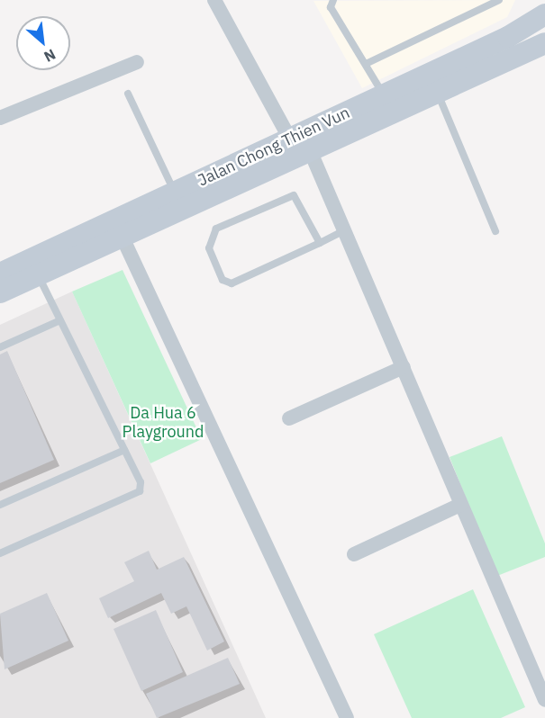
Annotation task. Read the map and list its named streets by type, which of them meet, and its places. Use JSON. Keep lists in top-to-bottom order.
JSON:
{
  "streets": {
    "main road": ["Jalan Chong Thien Vun"]
  },
  "parks": ["Da Hua 6 Playground"],
  "north": "bottom right"
}
